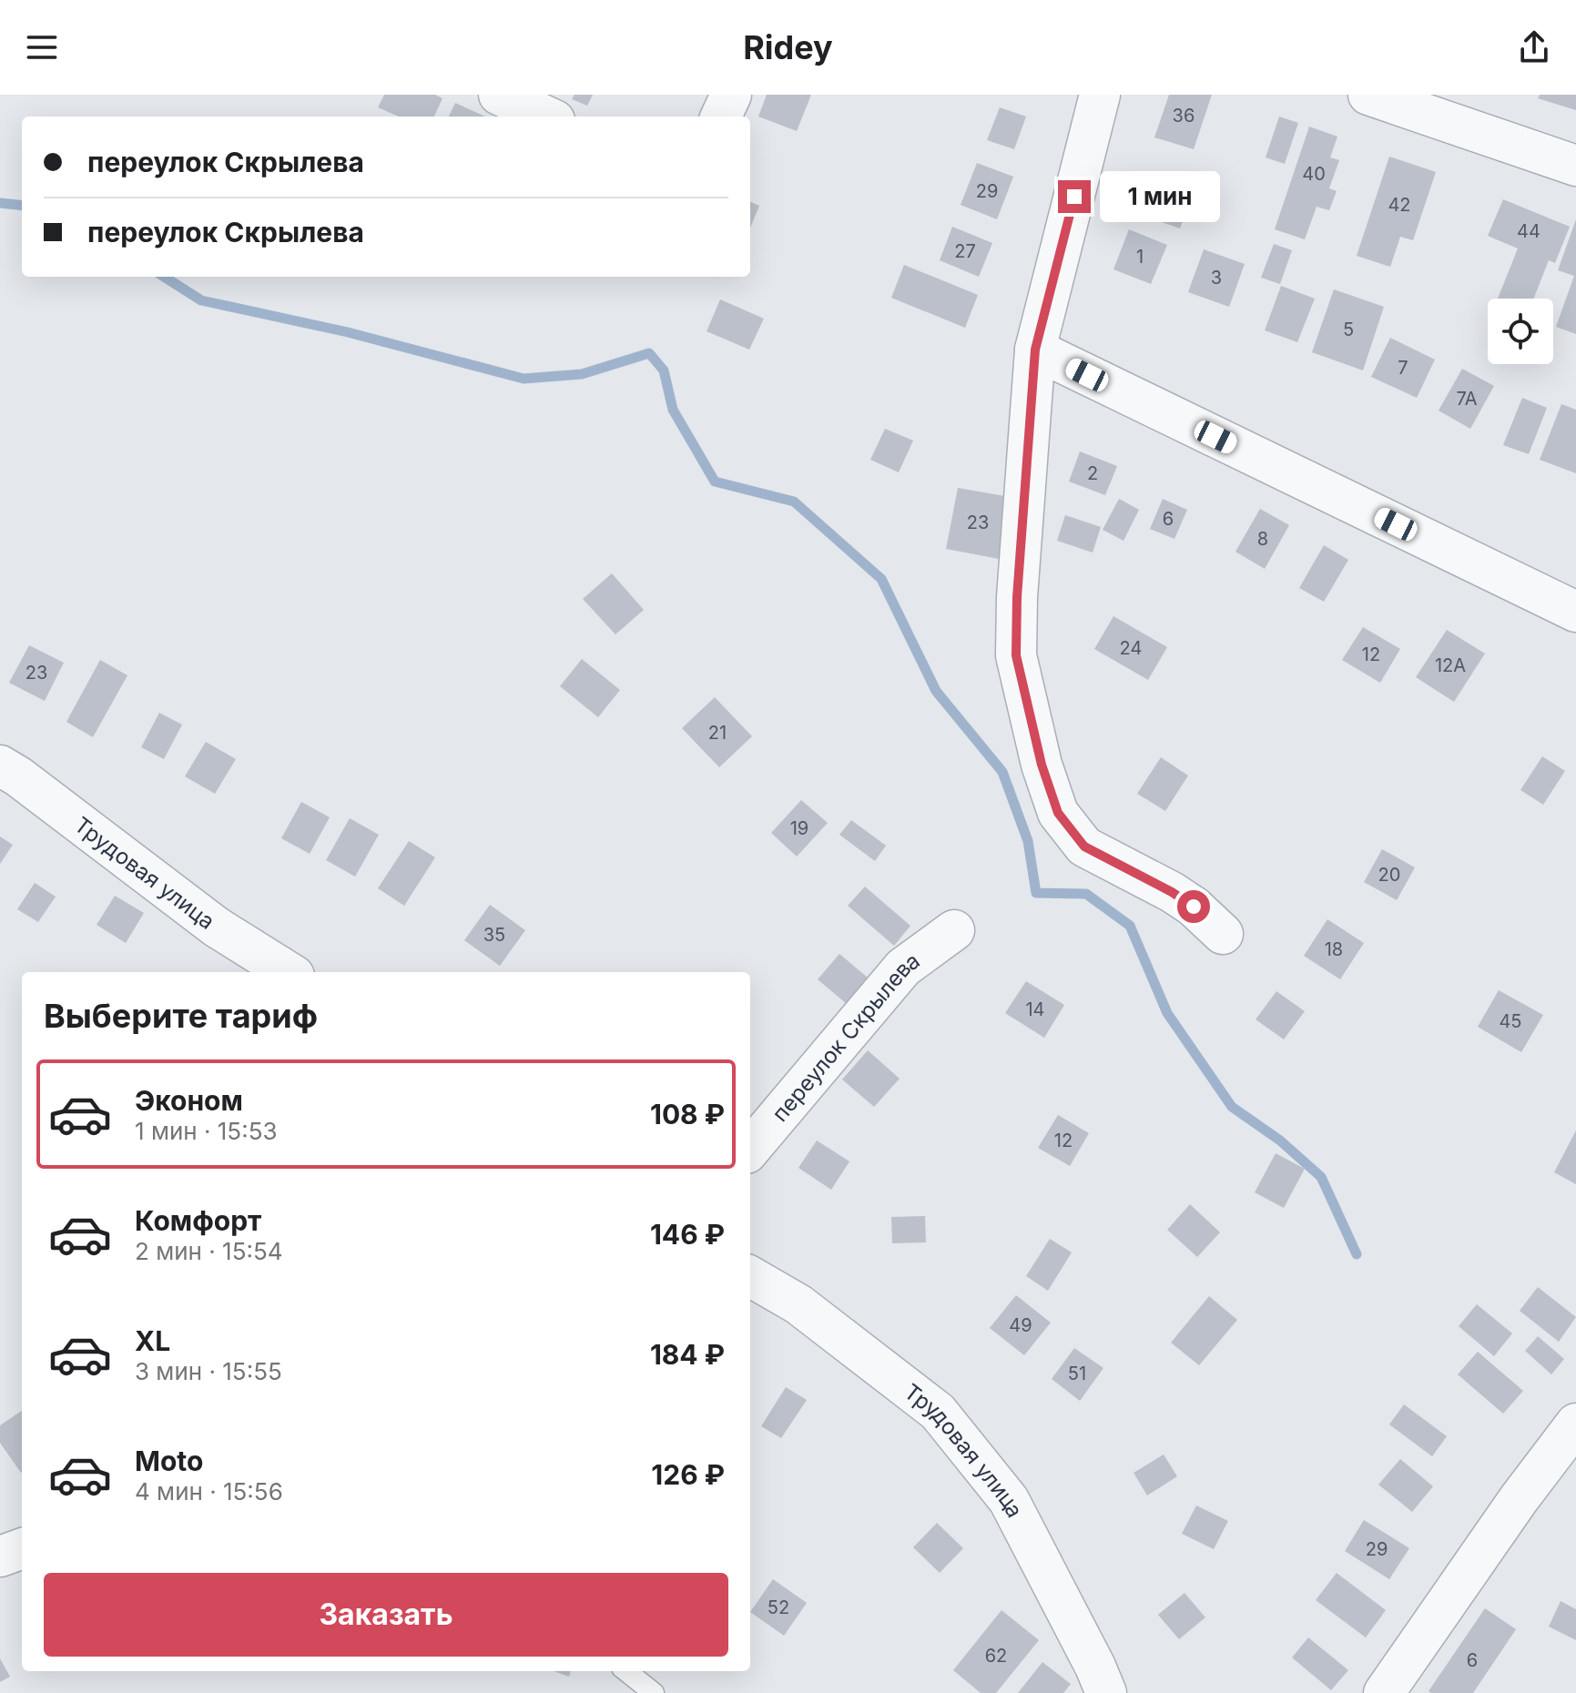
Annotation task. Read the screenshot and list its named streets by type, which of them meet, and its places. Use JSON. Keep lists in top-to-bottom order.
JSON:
{
  "streets": {
    "street": ["Трудовая улица", "переулок Скрылева"]
  },
  "house_numbers": [
    "36",
    "40",
    "29",
    "42",
    "44",
    "27",
    "1",
    "3",
    "5",
    "7",
    "7А",
    "2",
    "6",
    "23",
    "8",
    "24",
    "12",
    "12А",
    "23",
    "21",
    "19",
    "20",
    "35",
    "18",
    "14",
    "45",
    "12",
    "49",
    "51",
    "29",
    "52",
    "62",
    "6"
  ],
  "page": {
    "header": "Ridey",
    "banner": ["переулок Скрылева", "переулок Скрылева"],
    "bubble": "1 мин",
    "heading": "Выберите тариф",
    "list": [
      {
        "name": "Эконом",
        "note": "1 мин · 15:53",
        "value": "108 ₽"
      },
      {
        "name": "Комфорт",
        "note": "2 мин · 15:54",
        "value": "146 ₽"
      },
      {
        "name": "XL",
        "note": "3 мин · 15:55",
        "value": "184 ₽"
      },
      {
        "name": "Moto",
        "note": "4 мин · 15:56",
        "value": "126 ₽"
      }
    ],
    "buttons": "Заказать"
  }
}
